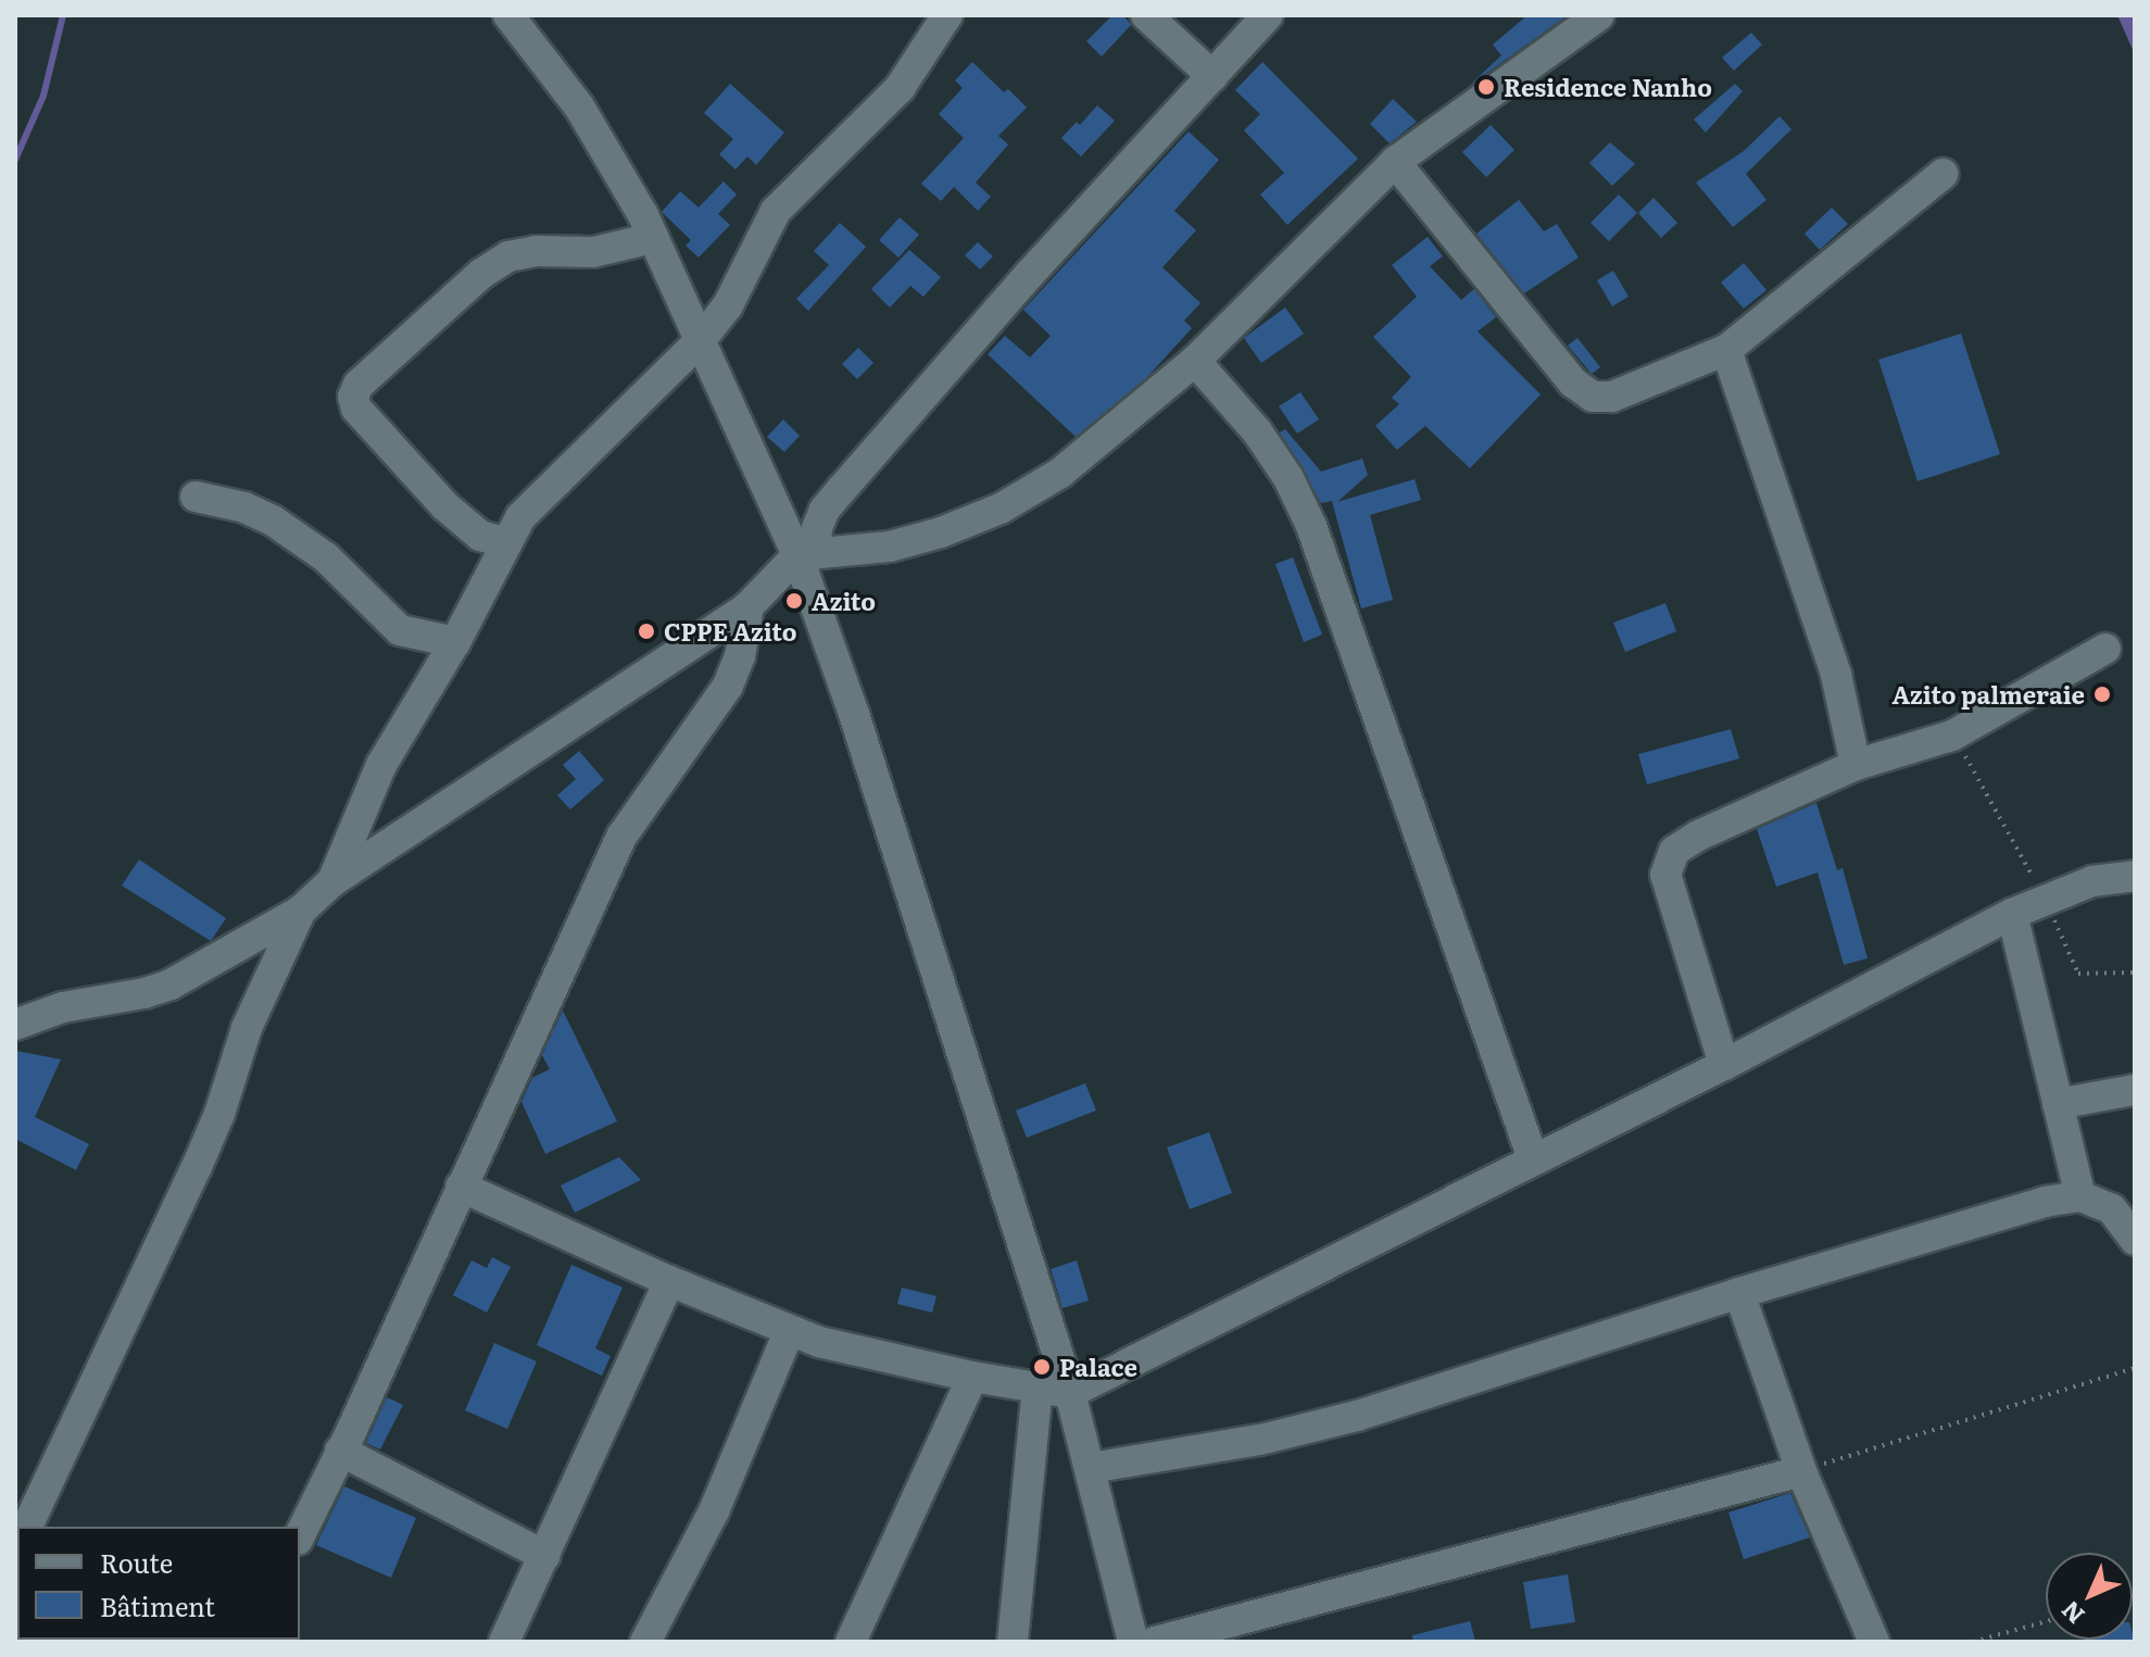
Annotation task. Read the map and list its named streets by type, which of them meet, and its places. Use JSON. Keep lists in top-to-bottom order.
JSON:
{
  "places": [
    "Residence Nanho",
    "Azito",
    "CPPE Azito",
    "Azito palmeraie",
    "Palace"
  ],
  "legend": ["Route", "Bâtiment"],
  "north": "bottom left"
}
